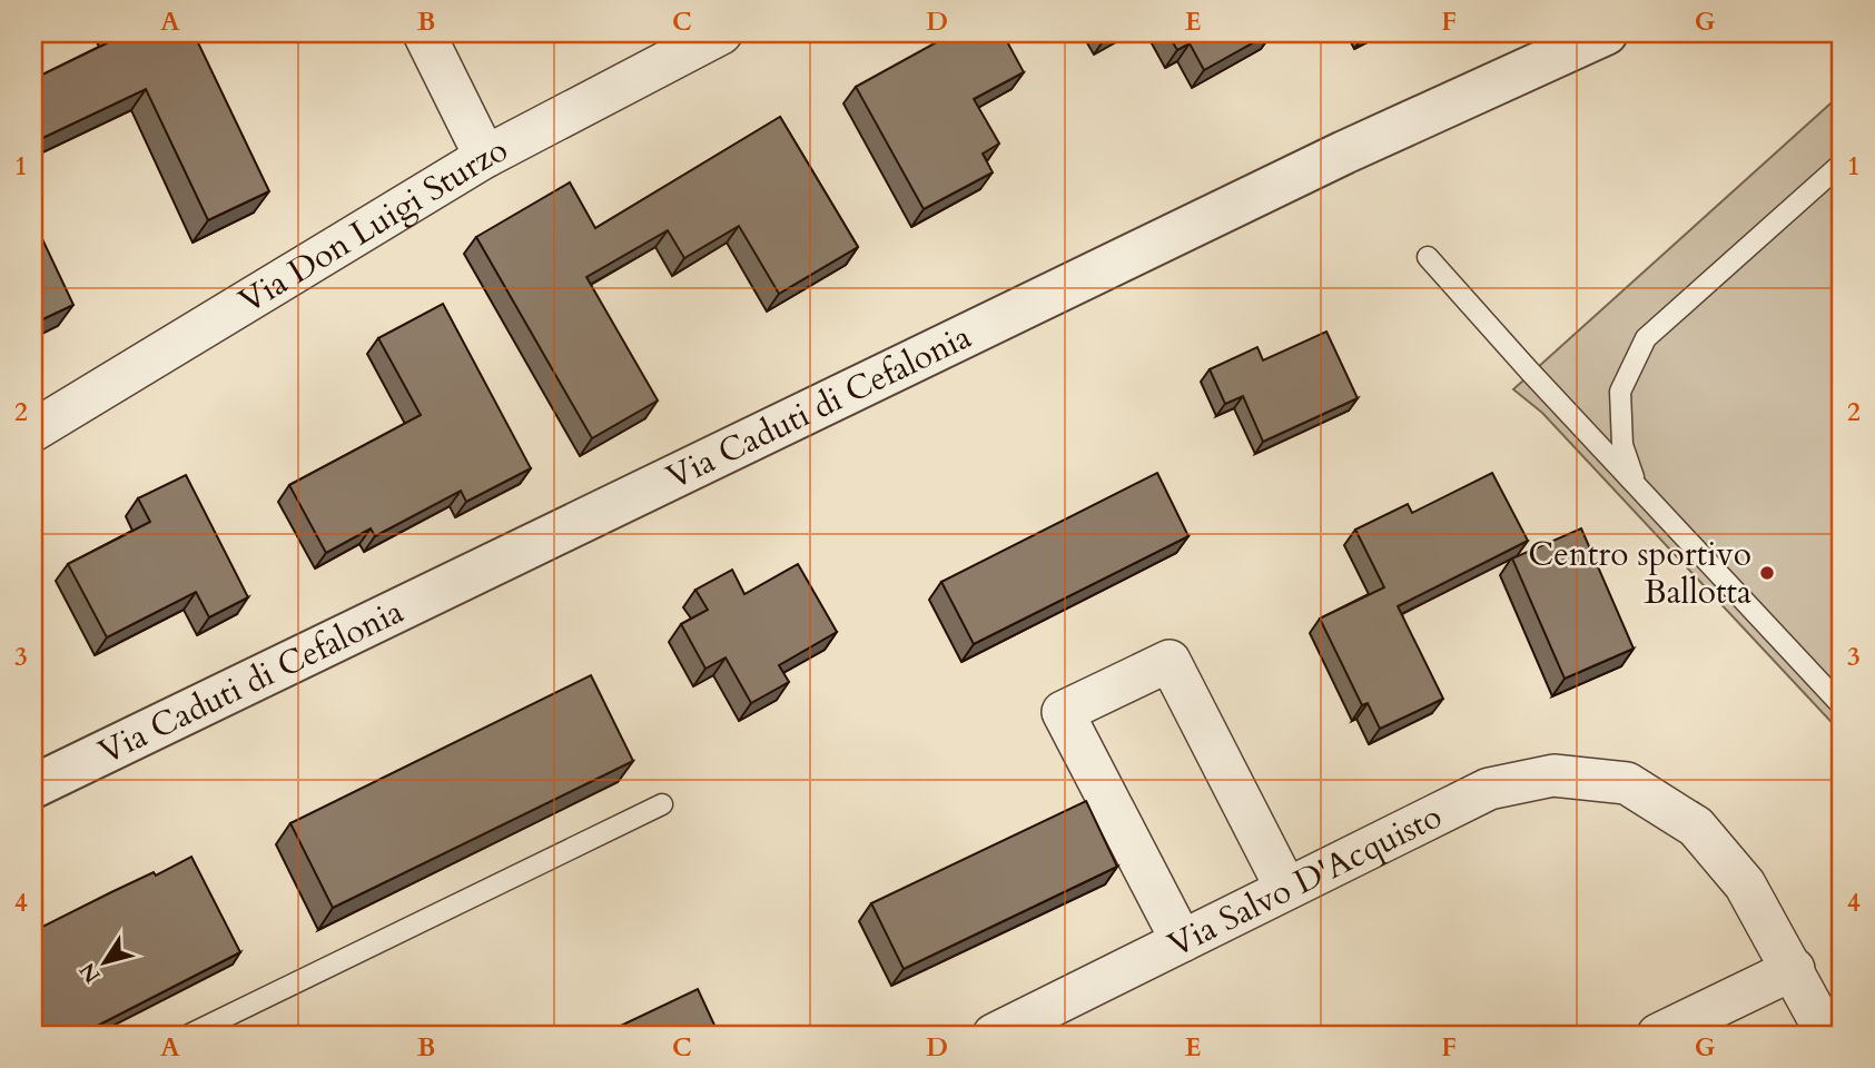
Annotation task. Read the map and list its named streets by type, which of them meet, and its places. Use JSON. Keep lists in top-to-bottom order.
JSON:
{
  "streets": {
    "street": ["Via Don Luigi Sturzo", "Via Caduti di Cefalonia", "Via Salvo D'Acquisto"]
  },
  "places": ["Centro sportivo Ballotta"],
  "north": "bottom left",
  "grid": {
    "columns": [
      "A",
      "B",
      "C",
      "D",
      "E",
      "F",
      "G"
    ],
    "rows": [
      "1",
      "2",
      "3",
      "4"
    ]
  }
}
